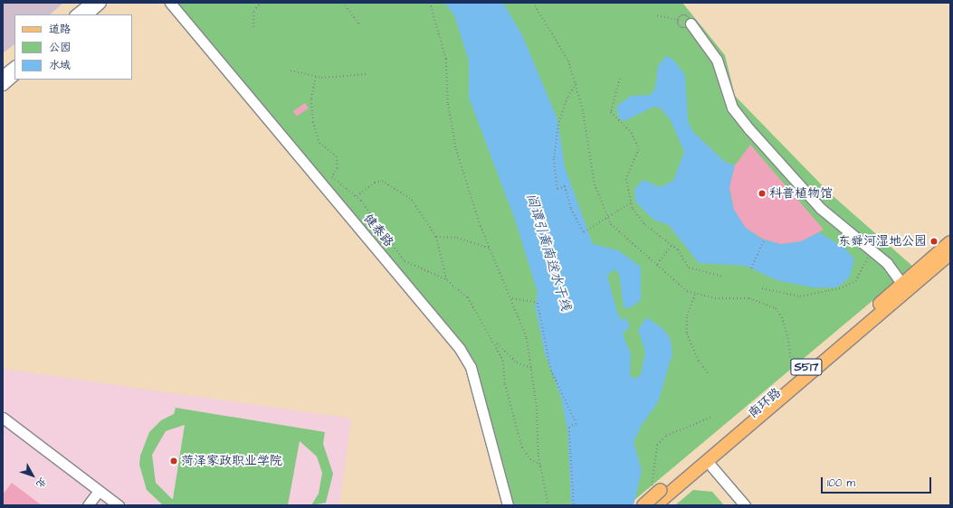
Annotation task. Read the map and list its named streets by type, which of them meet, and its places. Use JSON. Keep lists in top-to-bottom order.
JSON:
{
  "streets": {
    "main road": ["S517", "南环路"],
    "street": ["健泰路"]
  },
  "water": ["阎谭引黄南送水干线"],
  "places": ["科普植物馆", "东舜河湿地公园", "菏泽家政职业学院"],
  "legend": ["道路", "公园", "水域"],
  "scale_bar": "100 m",
  "north": "bottom right"
}
